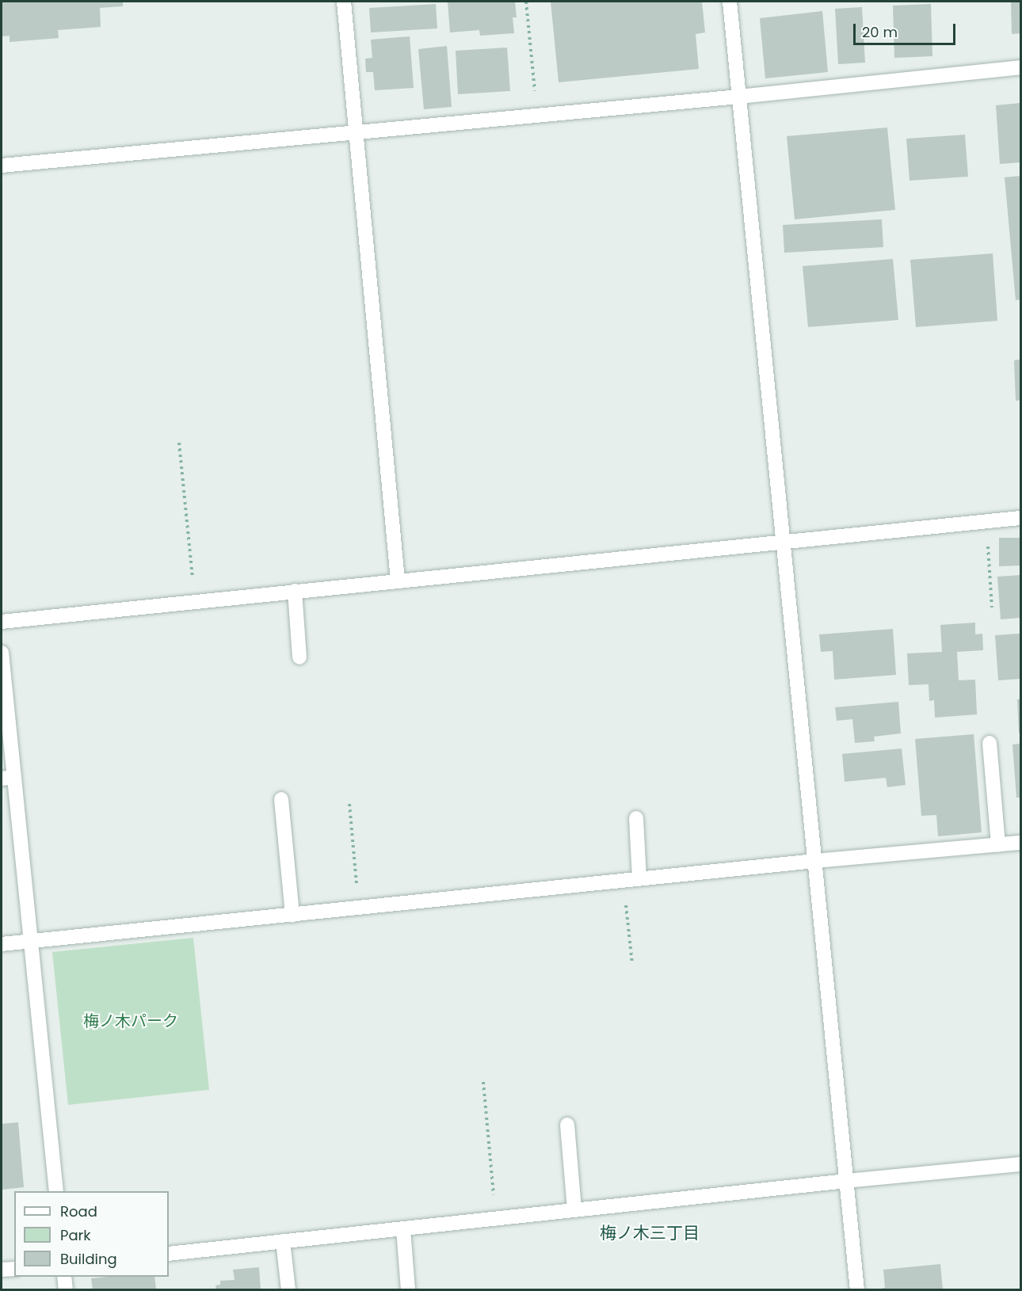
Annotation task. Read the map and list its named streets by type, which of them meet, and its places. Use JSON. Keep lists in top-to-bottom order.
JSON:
{
  "districts": ["梅ノ木三丁目"],
  "parks": ["梅ノ木パーク"],
  "legend": ["Road", "Park", "Building"],
  "scale_bar": "20 m"
}
